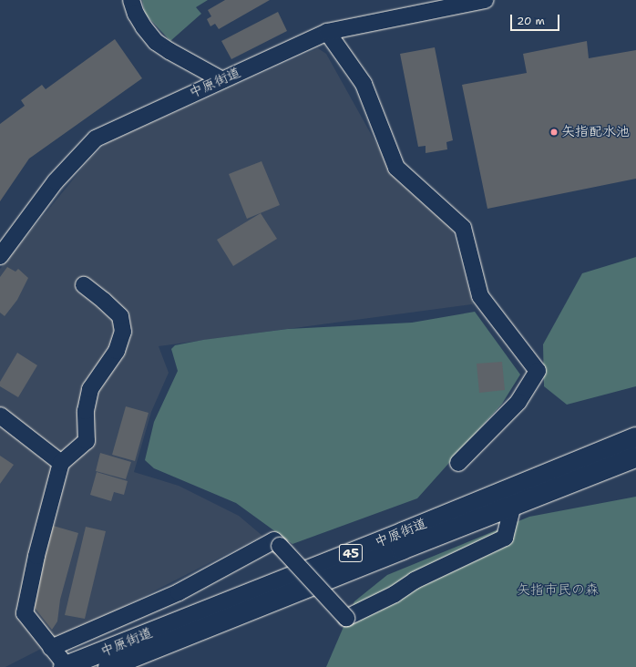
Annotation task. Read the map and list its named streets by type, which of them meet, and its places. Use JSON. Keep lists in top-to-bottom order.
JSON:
{
  "streets": {
    "main road": ["中原街道", "45"]
  },
  "parks": ["矢指市民の森"],
  "places": ["矢指配水池"],
  "scale_bar": "20 m"
}
